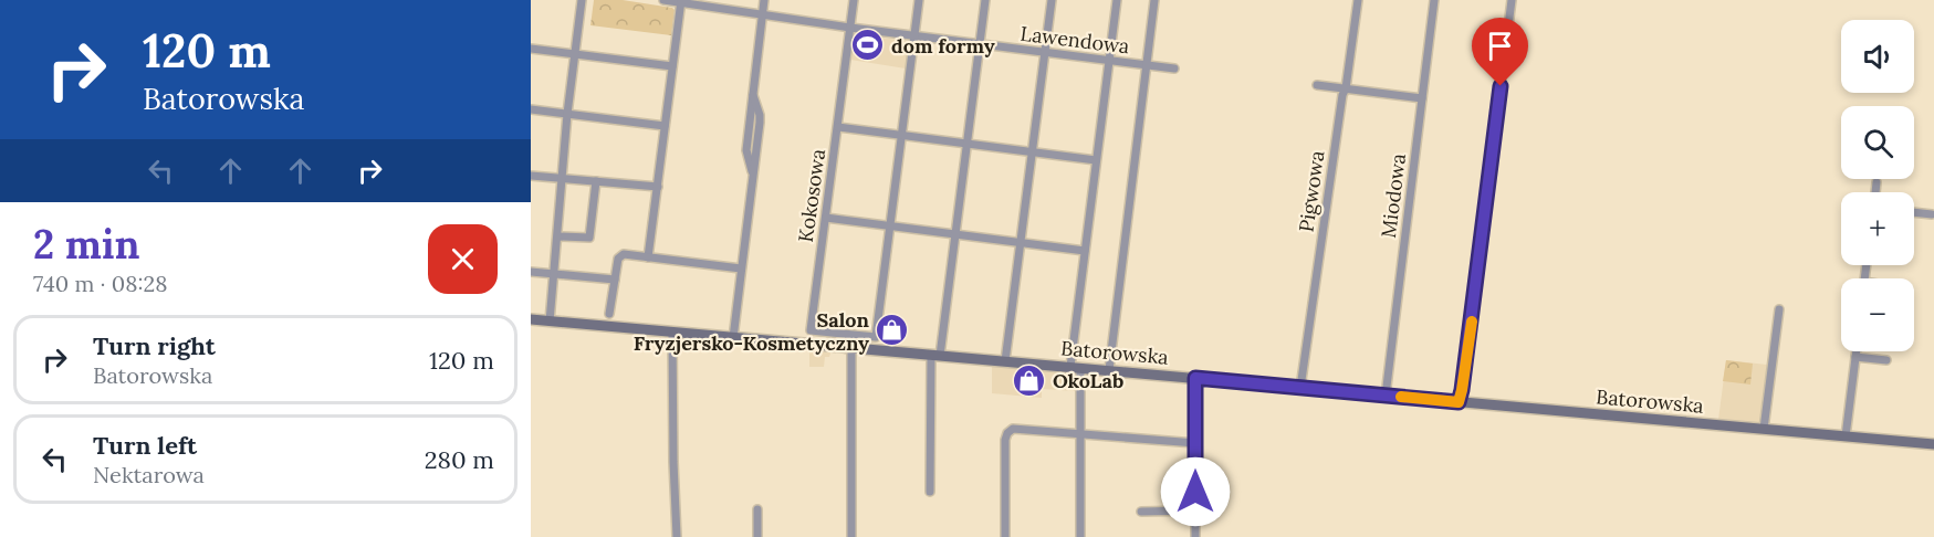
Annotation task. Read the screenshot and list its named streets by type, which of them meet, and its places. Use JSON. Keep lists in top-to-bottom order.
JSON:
{
  "streets": {
    "street": [
      "Lawendowa",
      "Pigwowa",
      "Kokosowa",
      "Miodowa",
      "Batorowska"
    ]
  },
  "crossings": [
    ["Lawendowa", "Kokosowa"],
    ["Pigwowa", "Batorowska"],
    ["Miodowa", "Batorowska"]
  ],
  "places": {
    "sports": ["dom formy"],
    "shop": ["Salon Fryzjersko-Kosmetyczny", "OkoLab"]
  },
  "page": {
    "turn": ["120 m", "Batorowska"],
    "map_buttons": ["+", "−"],
    "heading": ["2 min", "740 m · 08:28"],
    "list": [
      {
        "name": "Turn right",
        "note": "Batorowska",
        "value": "120 m"
      },
      {
        "name": "Turn left",
        "note": "Nektarowa",
        "value": "280 m"
      }
    ]
  }
}
